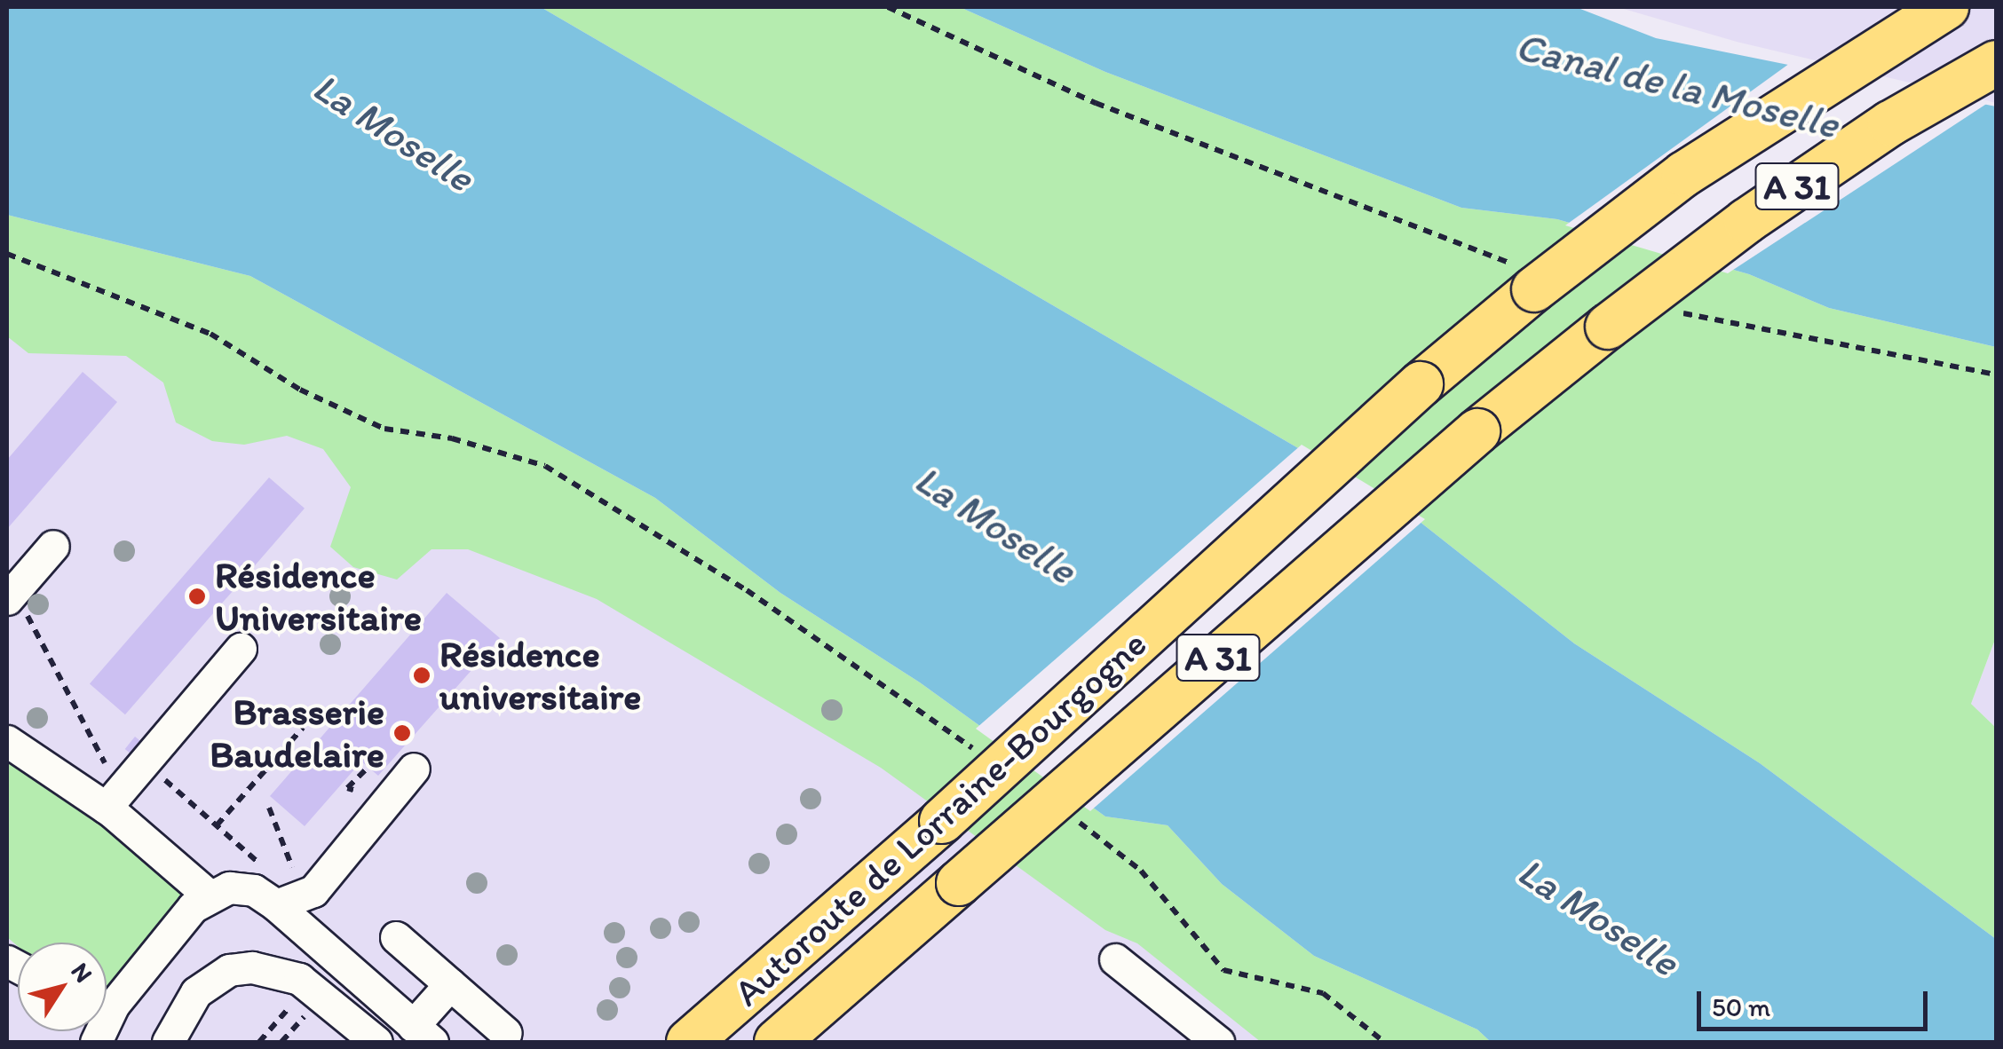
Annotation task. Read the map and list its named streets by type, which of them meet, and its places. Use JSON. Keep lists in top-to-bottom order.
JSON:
{
  "streets": {
    "highway": ["A 31", "Autoroute de Lorraine-Bourgogne"]
  },
  "water": ["Canal de la Moselle", "La Moselle"],
  "places": ["Résidence Universitaire", "Résidence universitaire", "Brasserie Baudelaire"],
  "scale_bar": "50 m",
  "north": "top right"
}
